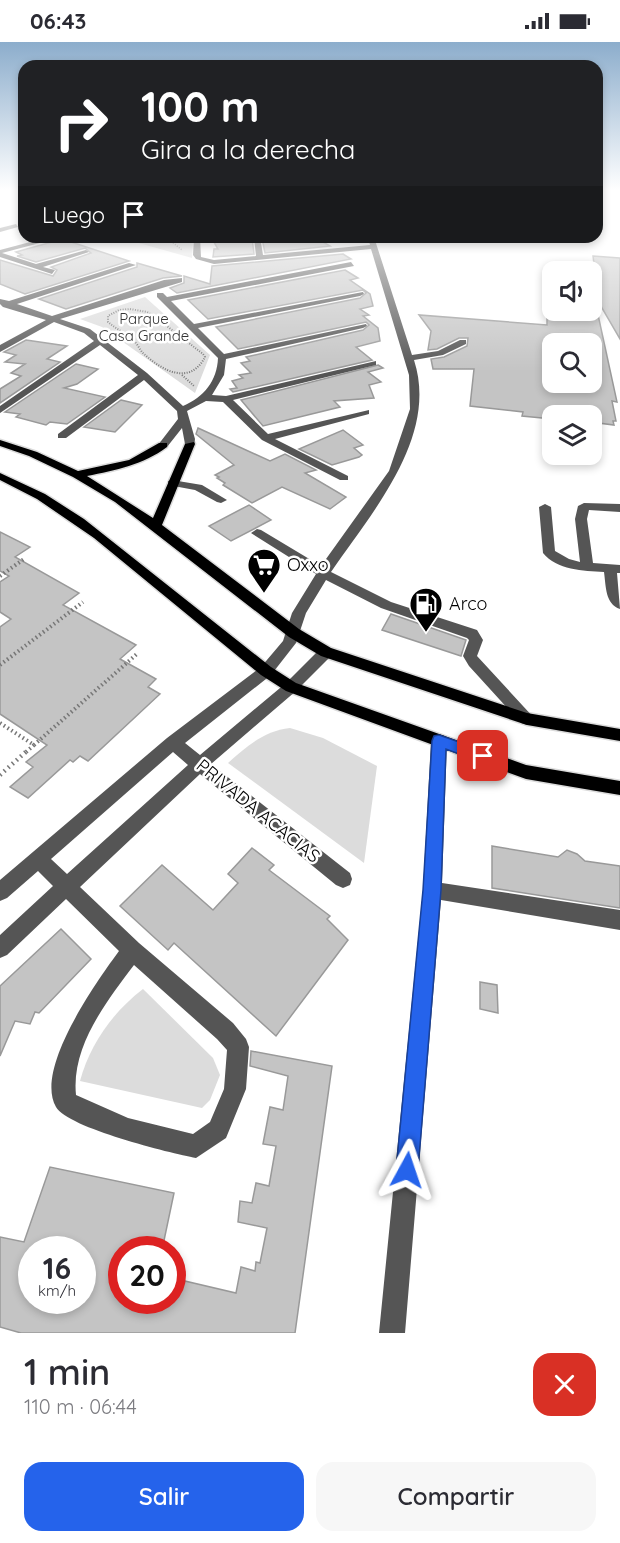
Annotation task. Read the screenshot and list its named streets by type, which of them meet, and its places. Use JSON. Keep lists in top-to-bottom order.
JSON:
{
  "streets": {
    "street": ["PRIVADA ACACIAS"]
  },
  "parks": ["Parque Casa Grande"],
  "places": {
    "supermarket": ["Oxxo"],
    "fuel station": ["Arco"]
  },
  "page": {
    "status": "06:43",
    "turn": ["100 m", "Gira a la derecha"],
    "then": "Luego",
    "speed": "16 km/h",
    "limit": "20",
    "heading": ["1 min", "110 m · 06:44"],
    "buttons": ["Salir", "Compartir"]
  }
}
